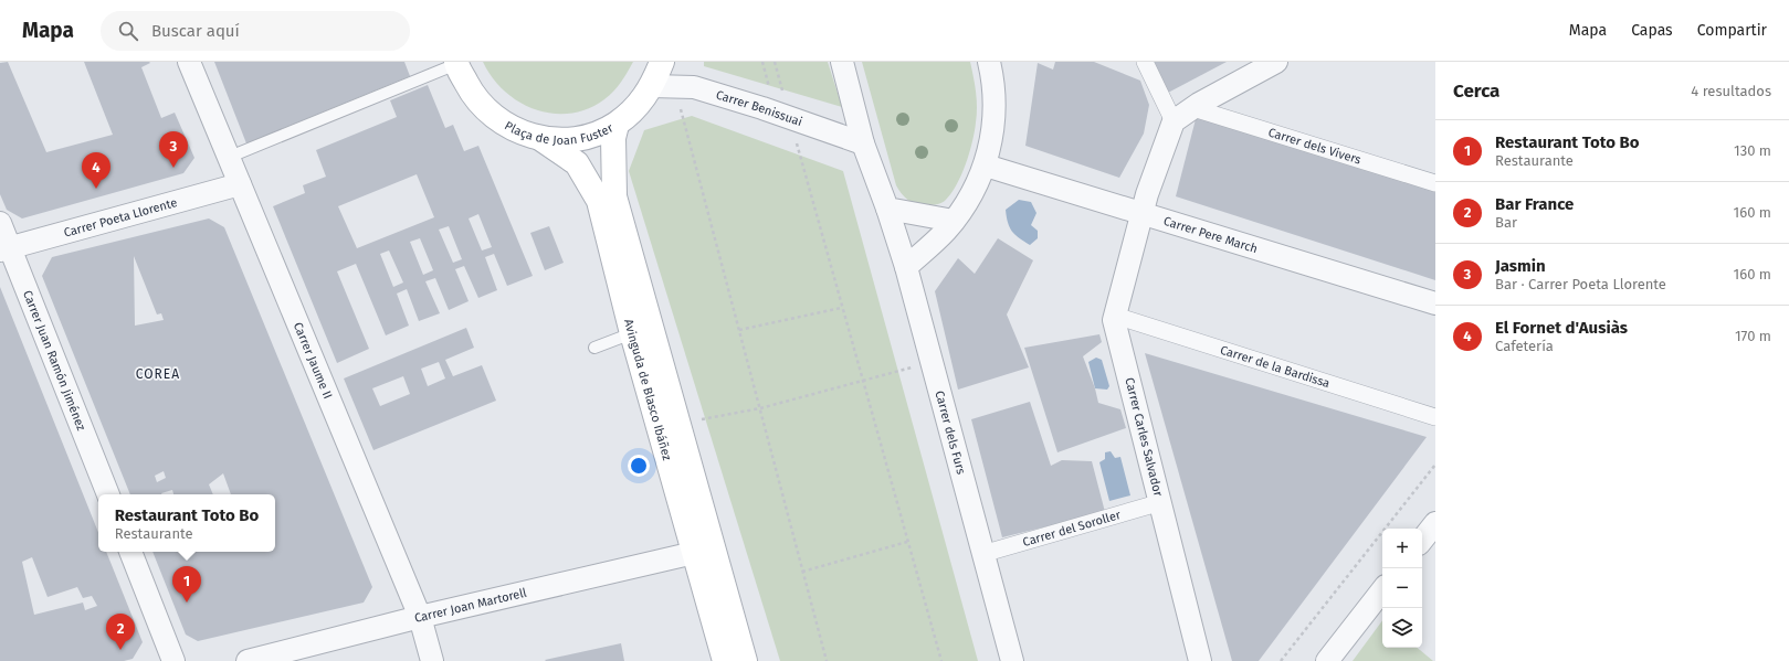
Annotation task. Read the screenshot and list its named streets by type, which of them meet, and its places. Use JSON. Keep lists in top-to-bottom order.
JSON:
{
  "streets": {
    "main road": ["Plaça de Joan Fuster", "Avinguda de Blasco Ibáñez"],
    "street": [
      "Carrer Benissuai",
      "Carrer dels Vivers",
      "Carrer Poeta Llorente",
      "Carrer Pere March",
      "Carrer Juan Ramón Jiménez",
      "Carrer Jaume II",
      "Carrer de la Bardissa",
      "Carrer dels Furs",
      "Carrer Carles Salvador",
      "Carrer del Soroller",
      "Carrer Joan Martorell"
    ]
  },
  "crossings": [
    ["Carrer Benissuai", "Plaça de Joan Fuster"],
    ["Plaça de Joan Fuster", "Avinguda de Blasco Ibáñez"],
    ["Carrer Poeta Llorente", "Carrer Juan Ramón Jiménez"],
    ["Carrer Poeta Llorente", "Carrer Jaume II"],
    ["Carrer Pere March", "Carrer Carles Salvador"],
    ["Carrer Jaume II", "Carrer Joan Martorell"],
    ["Carrer de la Bardissa", "Carrer Carles Salvador"],
    ["Avinguda de Blasco Ibáñez", "Carrer Joan Martorell"],
    ["Carrer dels Furs", "Carrer del Soroller"],
    ["Carrer Carles Salvador", "Carrer del Soroller"]
  ],
  "districts": ["COREA"],
  "page": {
    "header": "Mapa",
    "search": "Buscar aquí",
    "nav": ["Mapa", "Capas", "Compartir"],
    "heading": ["Cerca", "4 resultados"],
    "list": [
      {
        "mark": "1",
        "name": "Restaurant Toto Bo",
        "note": "Restaurante",
        "value": "130 m"
      },
      {
        "mark": "2",
        "name": "Bar France",
        "note": "Bar",
        "value": "160 m"
      },
      {
        "mark": "3",
        "name": "Jasmin",
        "note": "Bar · Carrer Poeta Llorente",
        "value": "160 m"
      },
      {
        "mark": "4",
        "name": "El Fornet d'Ausiàs",
        "note": "Cafetería",
        "value": "170 m"
      }
    ],
    "pins": [
      "3",
      "4",
      "1",
      "2"
    ],
    "popup": ["Restaurant Toto Bo", "Restaurante"],
    "map_buttons": ["+", "−"]
  }
}
